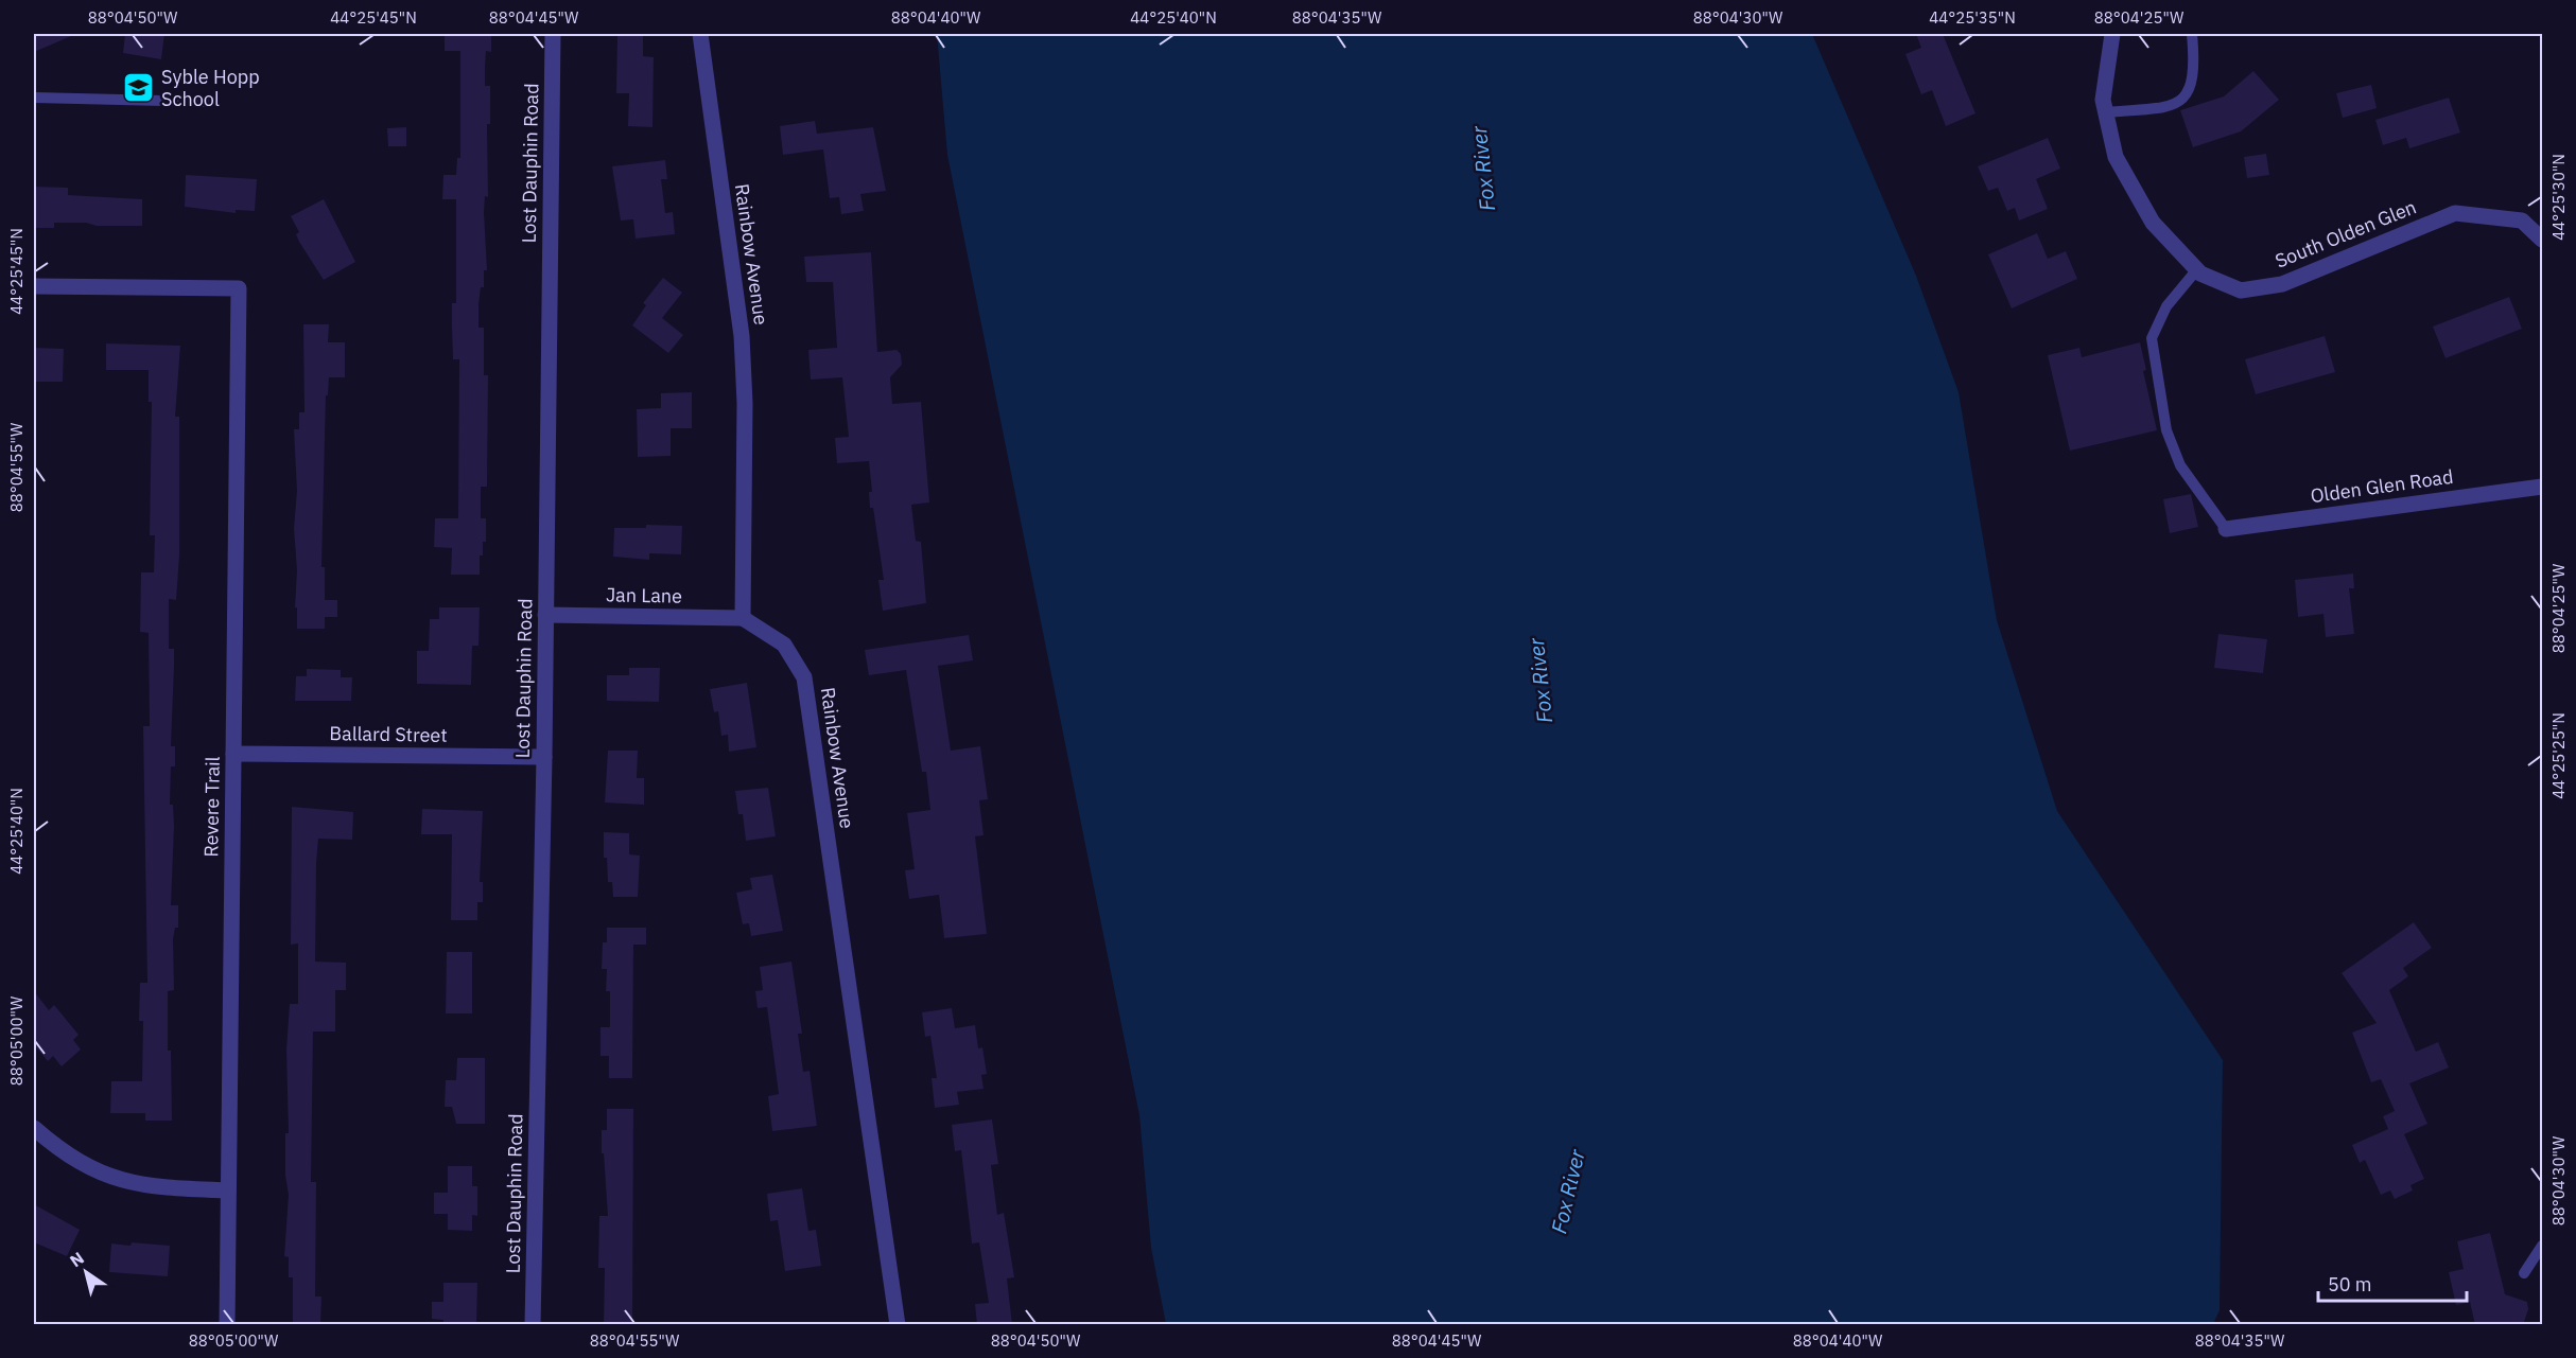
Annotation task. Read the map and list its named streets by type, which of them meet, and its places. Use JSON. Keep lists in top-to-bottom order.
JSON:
{
  "streets": {
    "street": [
      "Lost Dauphin Road",
      "South Olden Glen",
      "Rainbow Avenue",
      "Olden Glen Road",
      "Jan Lane",
      "Ballard Street",
      "Revere Trail"
    ]
  },
  "crossings": [
    ["Lost Dauphin Road", "Jan Lane"],
    ["Lost Dauphin Road", "Ballard Street"],
    ["Rainbow Avenue", "Jan Lane"],
    ["Ballard Street", "Revere Trail"]
  ],
  "water": ["Fox River"],
  "places": {
    "school or university": ["Syble Hopp School"]
  },
  "scale_bar": "50 m",
  "north": "top left",
  "coordinates": [
    "88°04'50\"W",
    "44°25'45\"N",
    "88°04'45\"W",
    "88°04'40\"W",
    "44°25'40\"N",
    "88°04'35\"W",
    "88°04'30\"W",
    "44°25'35\"N",
    "88°04'25\"W",
    "44°25'30\"N",
    "88°04'55\"W",
    "44°25'25\"N",
    "88°05'00\"W"
  ]
}
